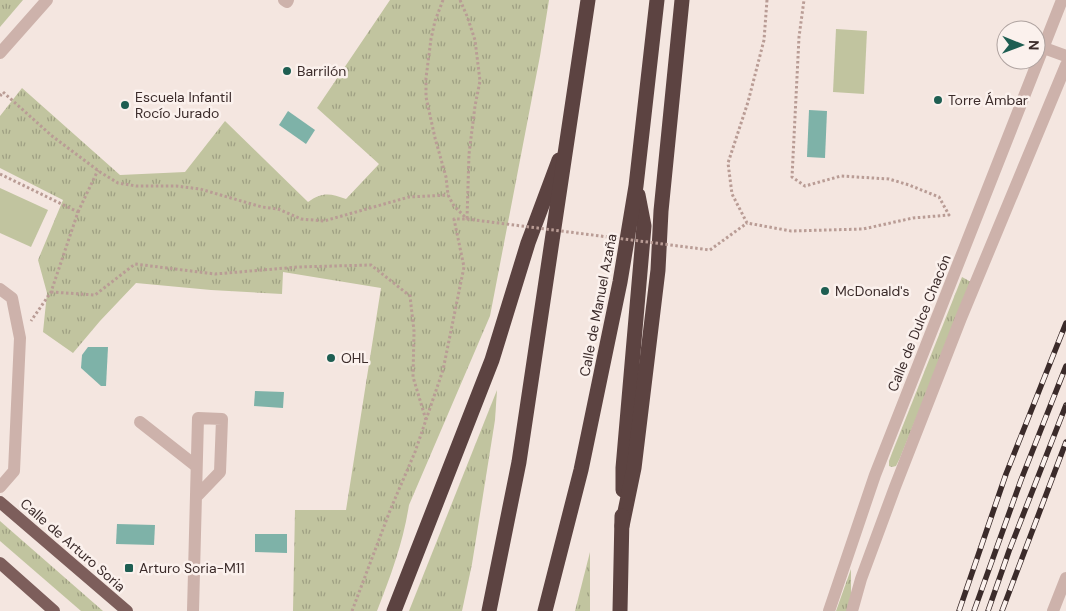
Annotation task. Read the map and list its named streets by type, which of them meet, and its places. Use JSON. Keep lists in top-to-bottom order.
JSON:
{
  "streets": {
    "highway": ["Calle de Manuel Azaña"],
    "main road": ["Calle de Arturo Soria"],
    "street": ["Calle de Dulce Chacón"]
  },
  "places": {
    "other": [
      "Barrilón",
      "Torre Ámbar",
      "Escuela Infantil Rocío Jurado",
      "McDonald's",
      "OHL"
    ],
    "transit": ["Arturo Soria-M11"]
  },
  "north": "right"
}
